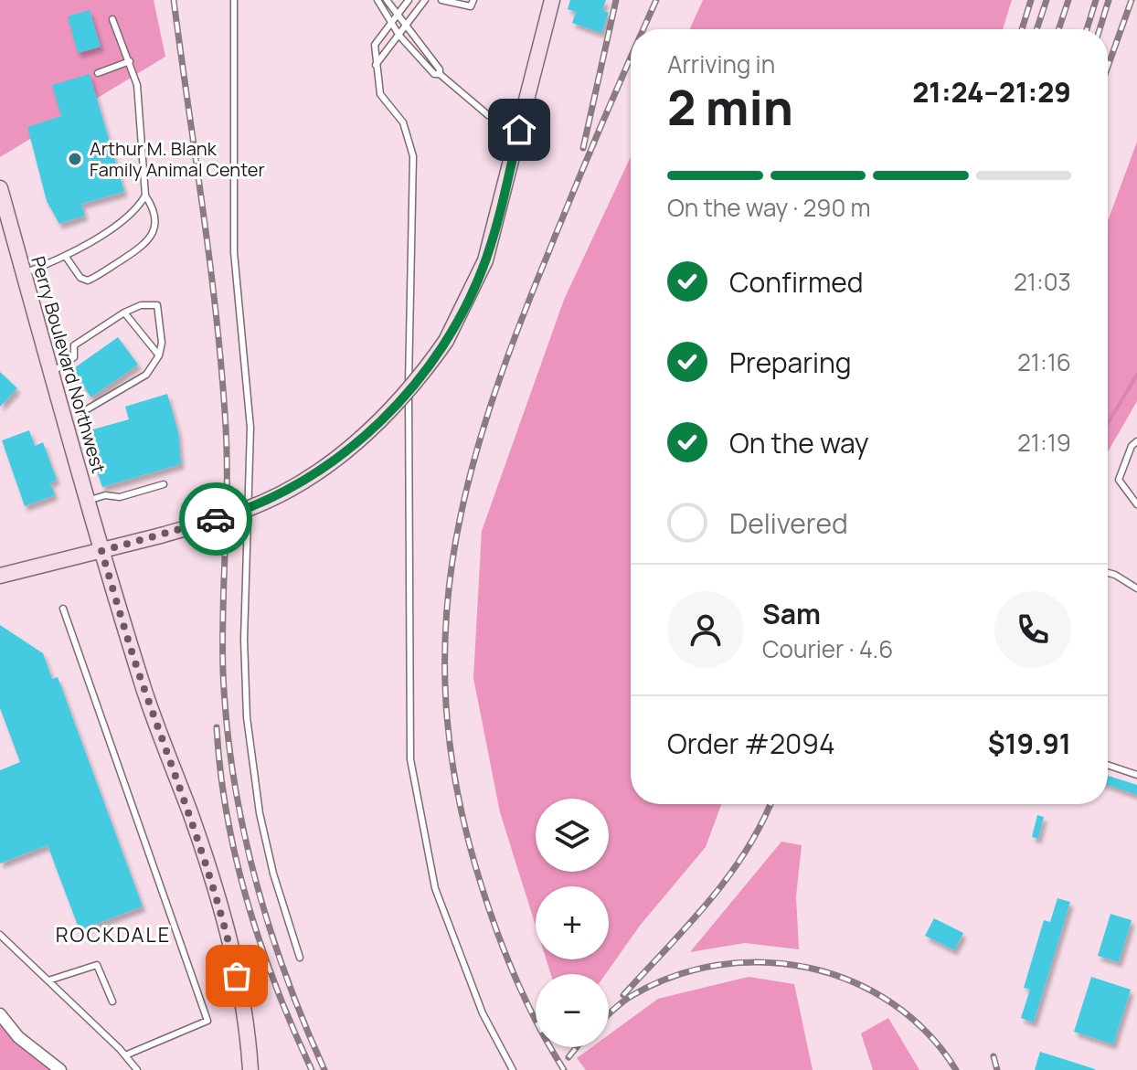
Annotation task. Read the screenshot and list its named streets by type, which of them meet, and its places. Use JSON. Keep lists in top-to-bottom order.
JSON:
{
  "streets": {
    "street": ["Perry Boulevard Northwest"]
  },
  "districts": ["ROCKDALE"],
  "places": ["Arthur M. Blank Family Animal Center"],
  "page": {
    "heading": ["2 min", "Arriving in", "21:24–21:29"],
    "panel": [
      "Sam",
      "Courier · 4.6",
      "Order #2094",
      "$19.91"
    ],
    "bar": "On the way · 290 m",
    "list": [
      ["Confirmed", "21:03"],
      ["Preparing", "21:16"],
      ["On the way", "21:19"],
      "Delivered"
    ],
    "map_buttons": ["+", "−"]
  }
}
